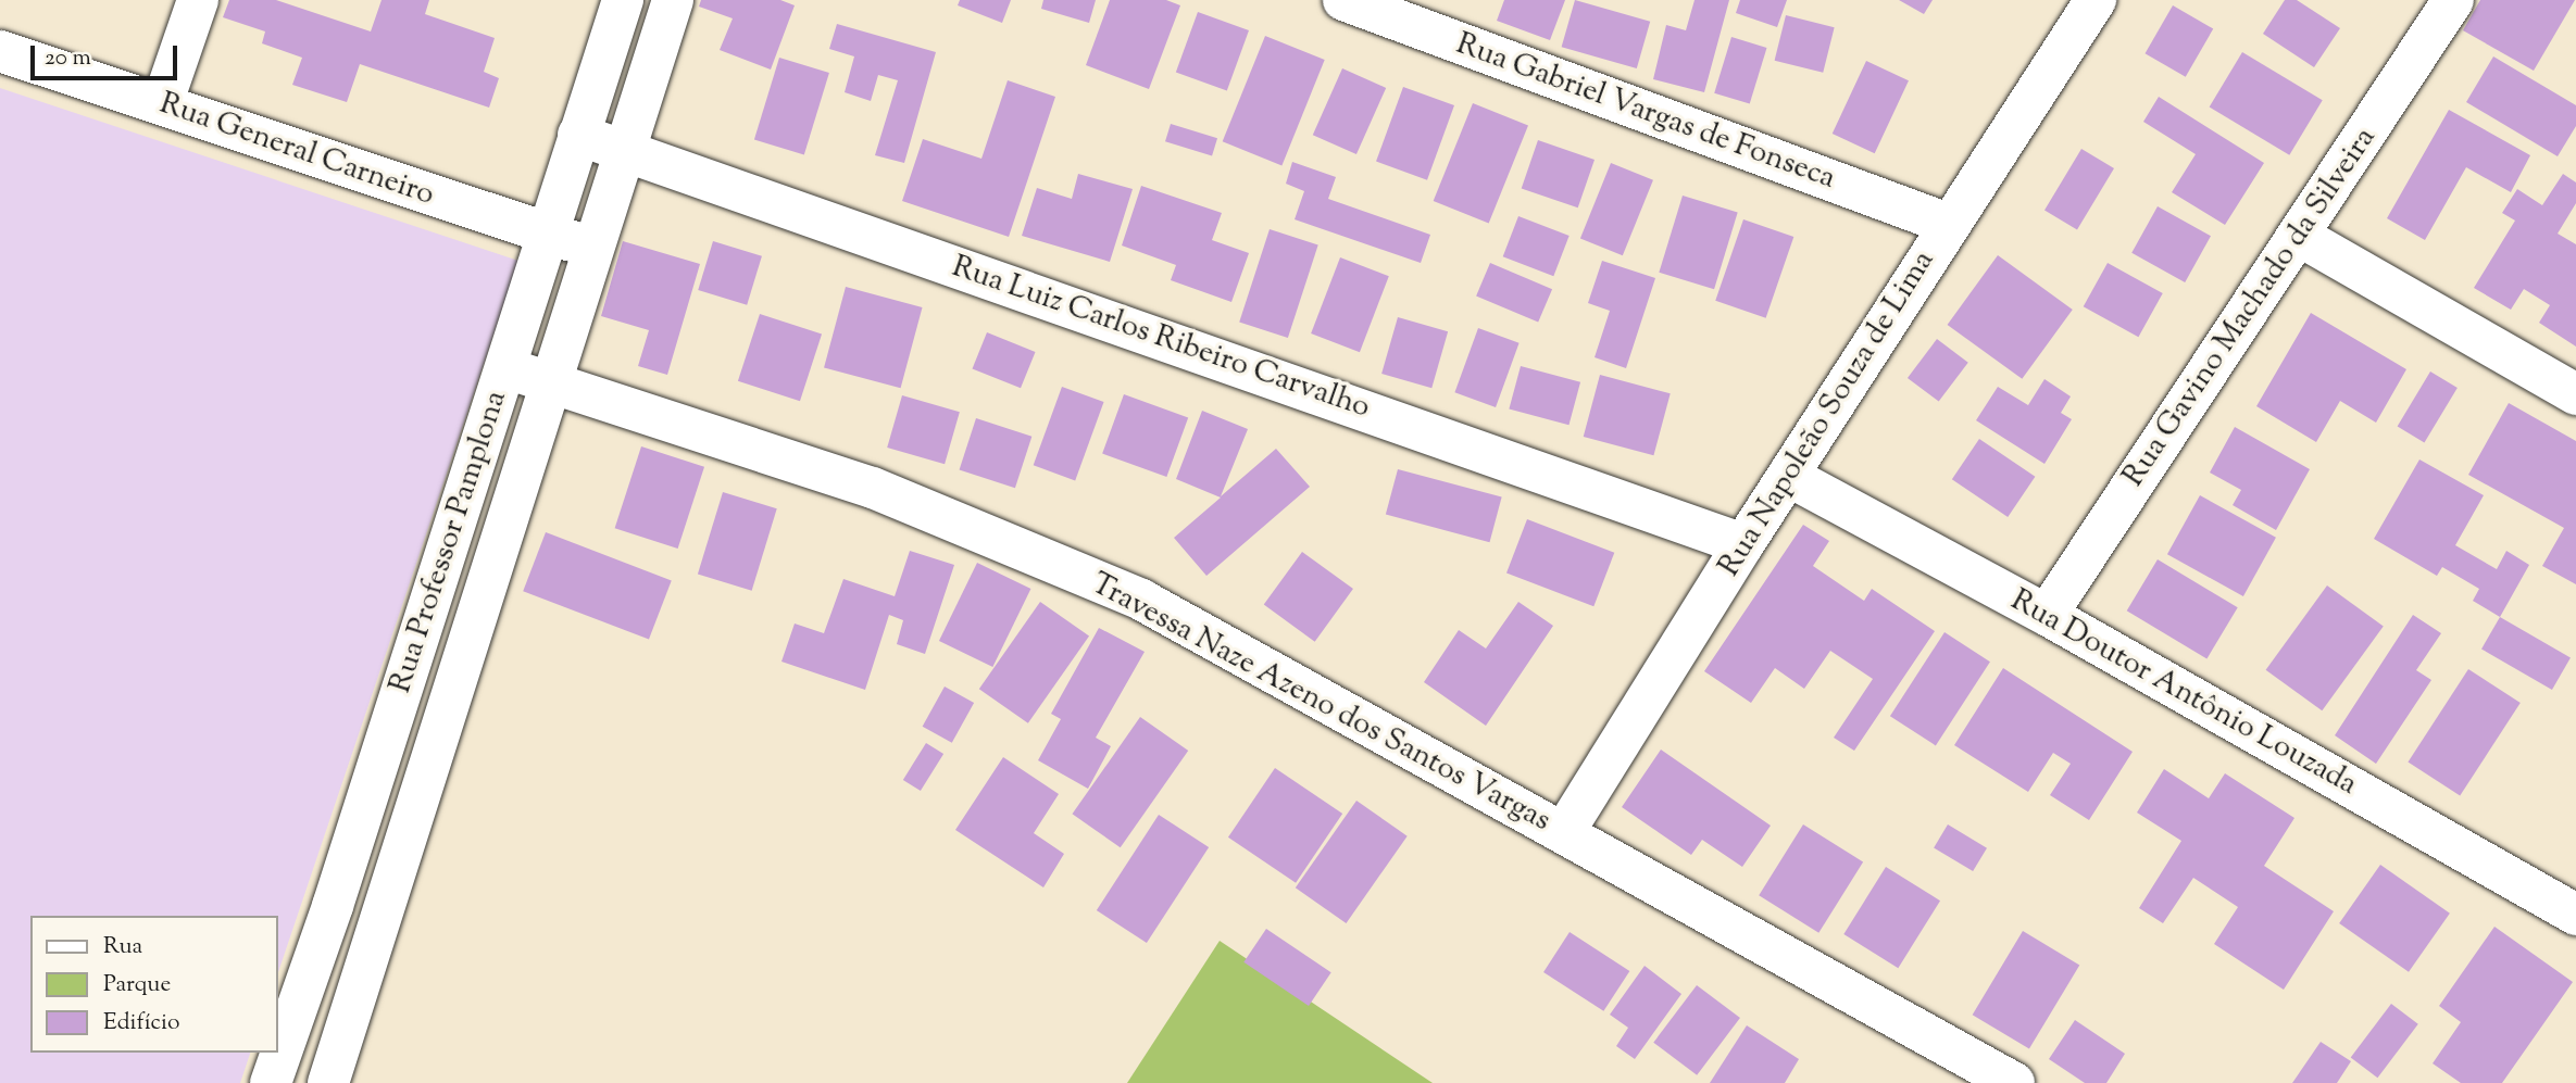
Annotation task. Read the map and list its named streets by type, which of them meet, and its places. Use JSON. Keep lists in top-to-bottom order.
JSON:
{
  "streets": {
    "street": [
      "Rua Gabriel Vargas de Fonseca",
      "Rua General Carneiro",
      "Rua Gavino Machado da Silveira",
      "Rua Luiz Carlos Ribeiro Carvalho",
      "Rua Napoleão Souza de Lima",
      "Rua Professor Pamplona",
      "Rua Doutor Antônio Louzada",
      "Travessa Naze Azeno dos Santos Vargas"
    ]
  },
  "crossings": [
    ["Rua Gabriel Vargas de Fonseca", "Rua Napoleão Souza de Lima"],
    ["Rua General Carneiro", "Rua Professor Pamplona"],
    ["Rua Gavino Machado da Silveira", "Rua Doutor Antônio Louzada"],
    ["Rua Luiz Carlos Ribeiro Carvalho", "Rua Napoleão Souza de Lima"],
    ["Rua Luiz Carlos Ribeiro Carvalho", "Rua Professor Pamplona"],
    ["Rua Napoleão Souza de Lima", "Rua Doutor Antônio Louzada"],
    ["Rua Napoleão Souza de Lima", "Travessa Naze Azeno dos Santos Vargas"],
    ["Rua Professor Pamplona", "Travessa Naze Azeno dos Santos Vargas"]
  ],
  "legend": ["Rua", "Parque", "Edifício"],
  "scale_bar": "20 m"
}
